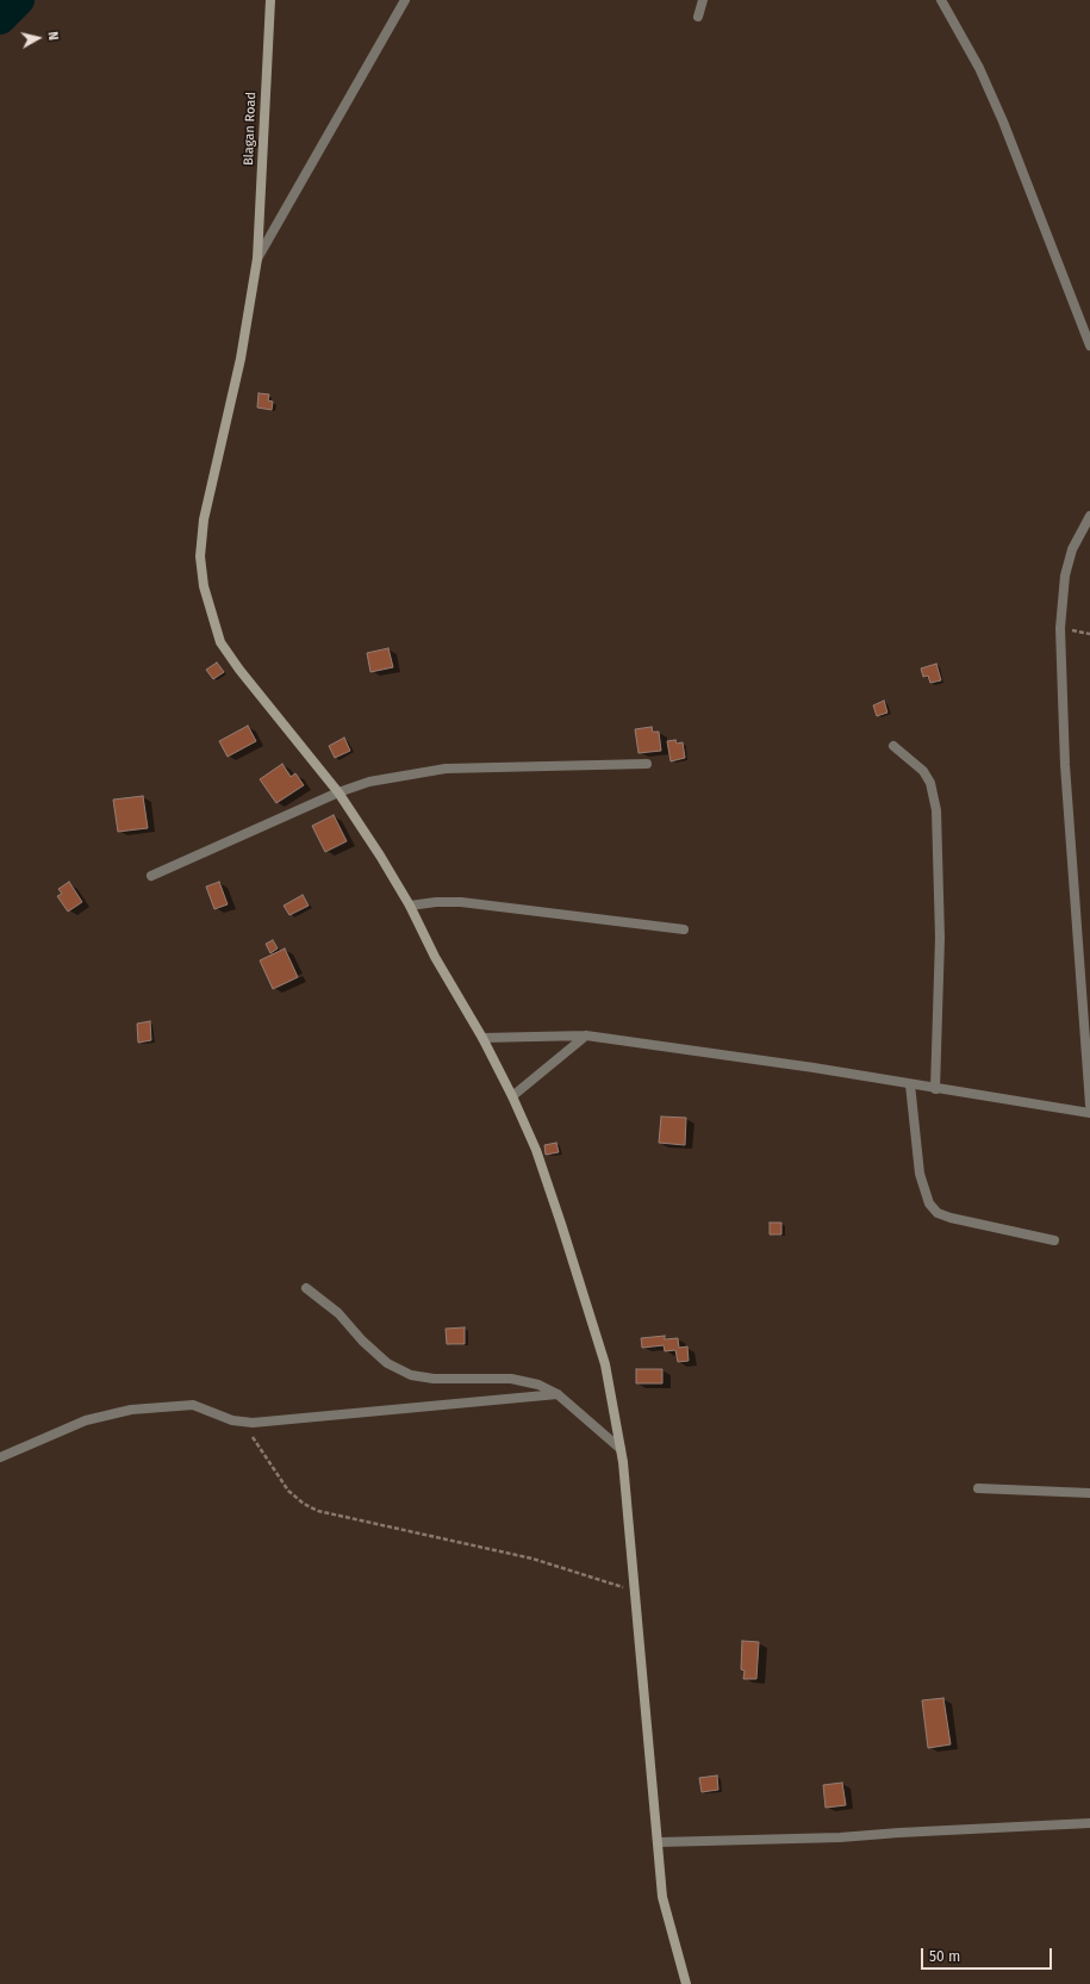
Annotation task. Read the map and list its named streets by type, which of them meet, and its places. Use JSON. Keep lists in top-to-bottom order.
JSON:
{
  "streets": {
    "street": ["Blagan Road"]
  },
  "scale_bar": "50 m",
  "north": "right"
}
